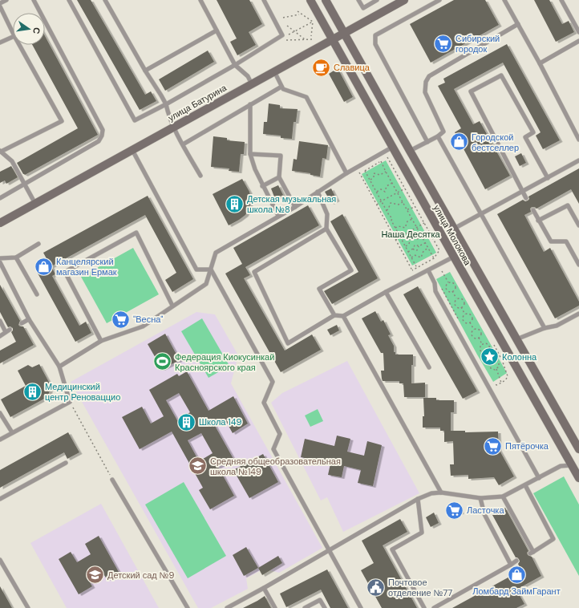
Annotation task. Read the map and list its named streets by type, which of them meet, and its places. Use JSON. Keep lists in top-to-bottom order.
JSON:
{
  "streets": {
    "main road": ["улица Батурина", "улица Молокова"]
  },
  "crossings": [
    ["улица Батурина", "улица Молокова"]
  ],
  "parks": ["Наша Десятка"],
  "places": {
    "supermarket": [
      "Сибирский городок",
      "\"Весна\"",
      "Пятёрочка",
      "Ласточка"
    ],
    "cafe": ["Славица"],
    "shop": ["Городской бестселлер", "Канцелярский магазин Ермак", "Ломбард ЗаймГарант"],
    "building": ["Детская музыкальная школа №8", "Медицинский центр Реноваццио", "Школа 149"],
    "place": ["Колонна"],
    "sports": ["Федерация Киокусинкай Красноярского края"],
    "school or university": ["Средняя общеобразовательная школа №149", "Детский сад №9"],
    "public building": ["Почтовое отделение №77"]
  },
  "north": "right"
}
